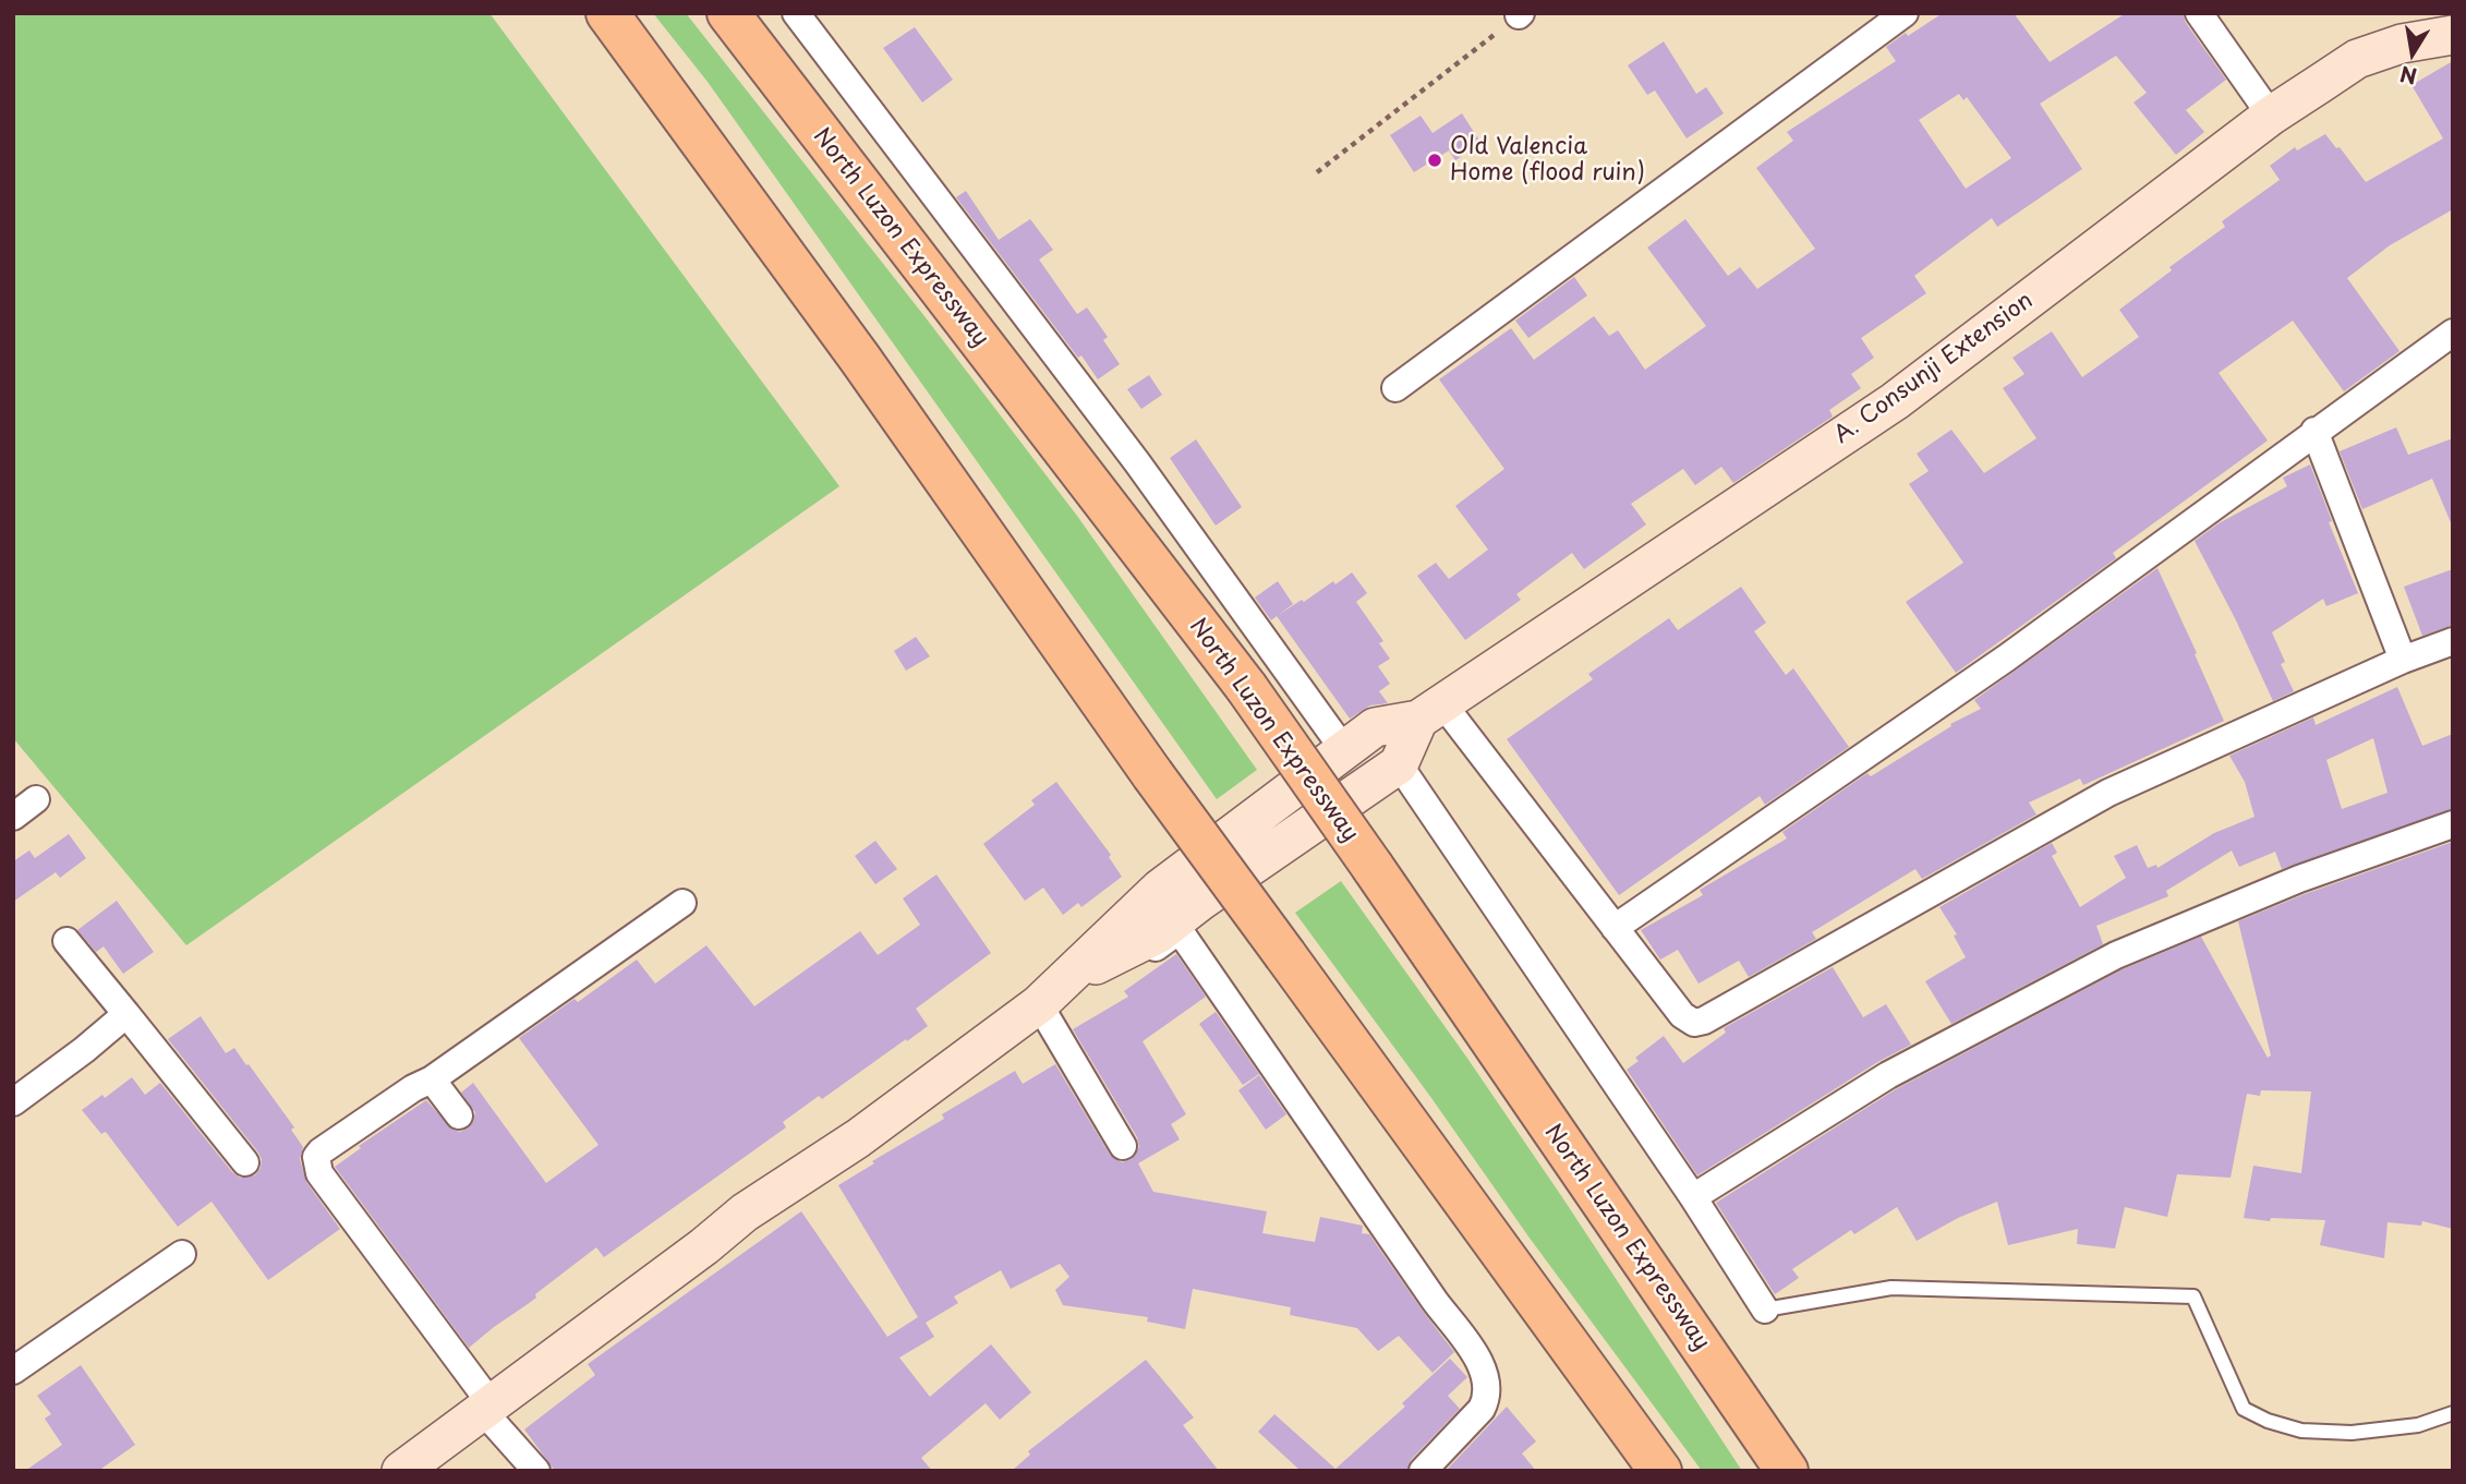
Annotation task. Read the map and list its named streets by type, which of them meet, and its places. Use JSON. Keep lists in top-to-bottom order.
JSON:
{
  "streets": {
    "highway": ["North Luzon Expressway"],
    "main road": ["A. Consunji Extension"]
  },
  "places": ["Old Valencia Home (flood ruin)"],
  "north": "bottom"
}
